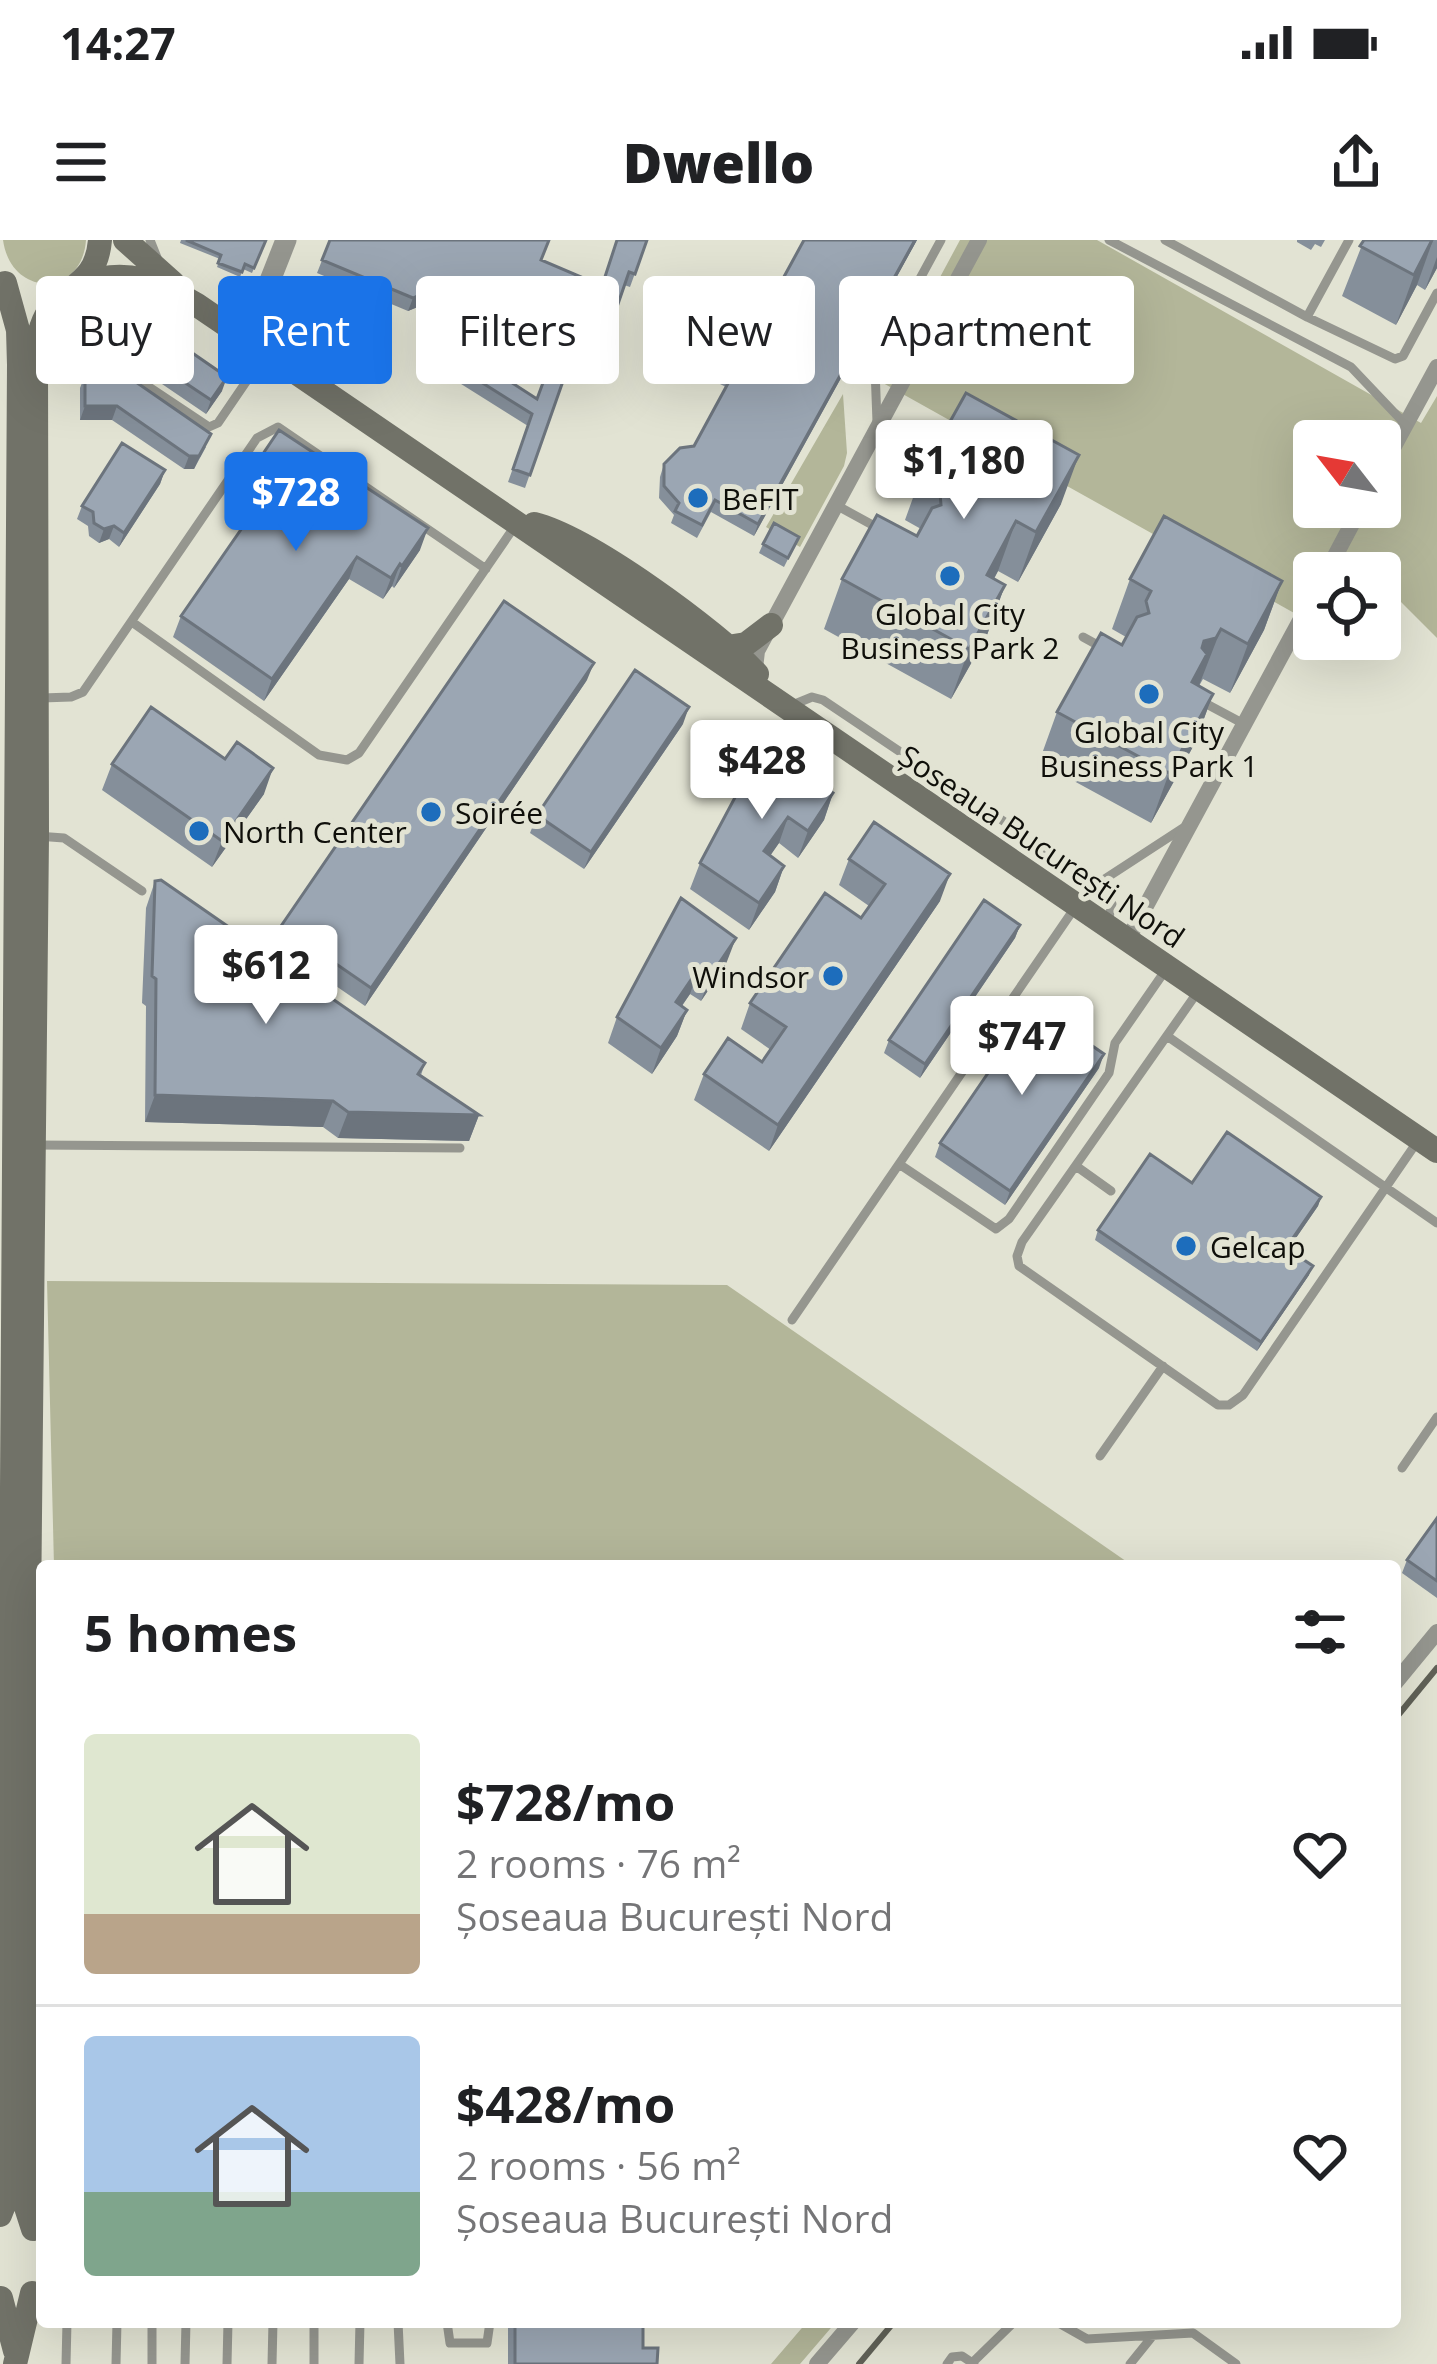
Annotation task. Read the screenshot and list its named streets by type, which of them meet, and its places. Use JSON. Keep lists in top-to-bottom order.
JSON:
{
  "streets": {
    "main road": ["Șoseaua București Nord"]
  },
  "places": [
    "BeFIT",
    "Global City Business Park 2",
    "Global City Business Park 1",
    "Soirée",
    "North Center",
    "Windsor",
    "Gelcap"
  ],
  "north": "top left",
  "page": {
    "status": "14:27",
    "header": "Dwello",
    "chip": [
      "Buy",
      "Rent",
      "Filters",
      "New",
      "Apartment"
    ],
    "price": [
      "$1,180",
      "$728",
      "$428",
      "$612",
      "$747"
    ],
    "heading": "5 homes",
    "list": [
      {
        "name": "$728/mo",
        "note": "2 rooms · 76 m² · Șoseaua București Nord"
      },
      {
        "name": "$428/mo",
        "note": "2 rooms · 56 m² · Șoseaua București Nord"
      }
    ]
  }
}
